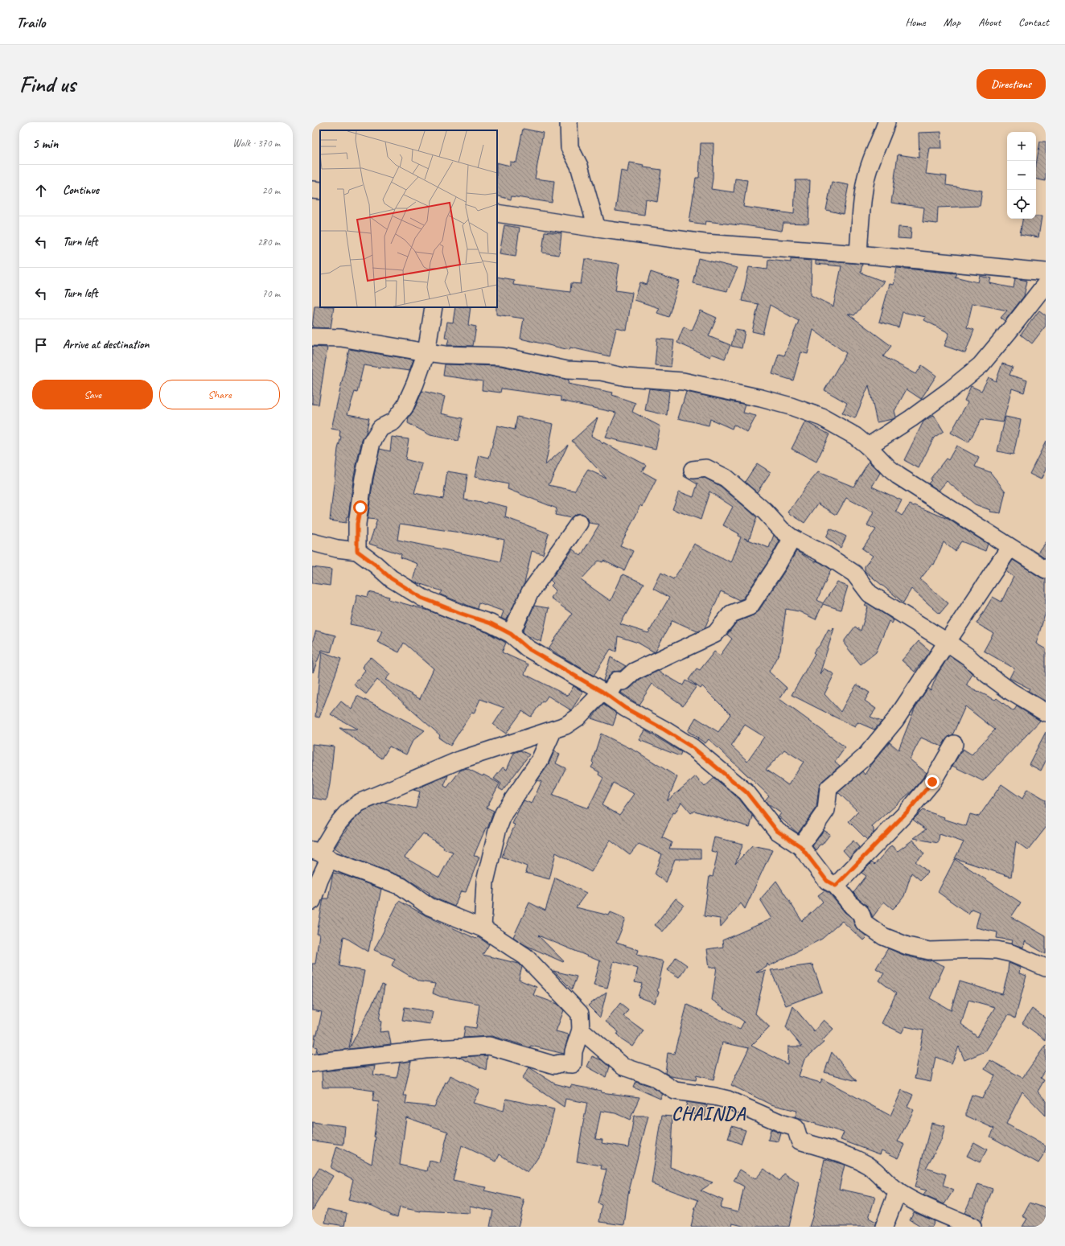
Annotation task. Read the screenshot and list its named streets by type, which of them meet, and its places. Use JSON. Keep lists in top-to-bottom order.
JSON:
{
  "districts": ["CHAINDA"],
  "page": {
    "header": "Trailo",
    "nav": [
      "Home",
      "Map",
      "About",
      "Contact"
    ],
    "buttons": [
      "Directions",
      ["Save", "Share"]
    ],
    "title": "Find us",
    "heading": ["5 min", "Walk · 370 m"],
    "map_buttons": ["+", "−"],
    "list": [
      ["Continue", "20 m"],
      ["Turn left", "280 m"],
      ["Turn left", "70 m"],
      "Arrive at destination"
    ]
  }
}
